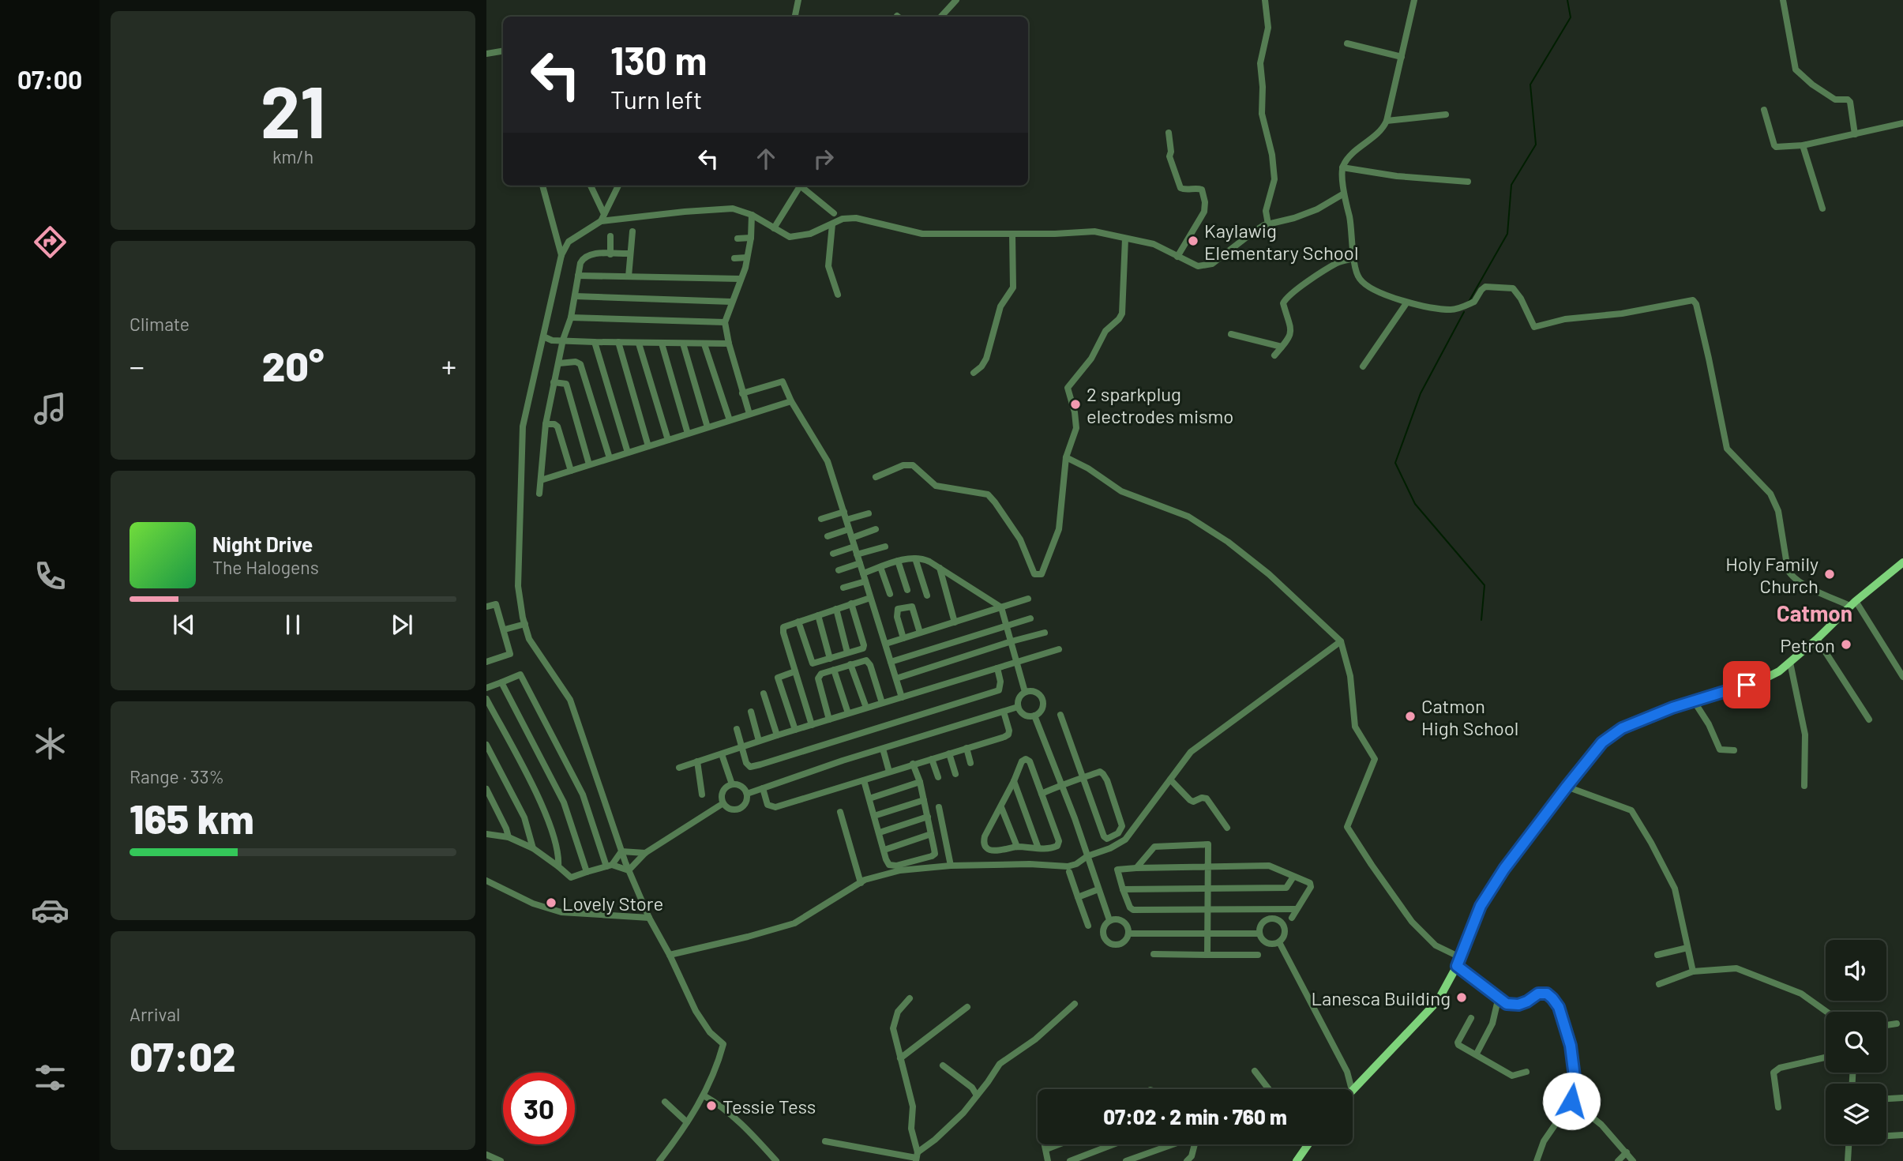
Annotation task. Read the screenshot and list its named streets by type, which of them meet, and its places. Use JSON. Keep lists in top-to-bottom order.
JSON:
{
  "districts": ["Catmon"],
  "places": [
    "Kaylawig Elementary School",
    "2 sparkplug electrodes mismo",
    "Holy Family Church",
    "Petron",
    "Catmon High School",
    "Lovely Store",
    "Lanesca Building",
    "Tessie Tess"
  ],
  "page": {
    "tabs": "07:00",
    "tile": [
      ["21", "km/h"],
      "Climate",
      ["Range · 33%", "165 km"],
      ["Arrival", "07:02"]
    ],
    "turn": ["130 m", "Turn left"],
    "heat": ["−", "20°", "+"],
    "song": ["Night Drive", "The Halogens"],
    "limit": "30",
    "trip": "07:02 · 2 min · 760 m"
  }
}
